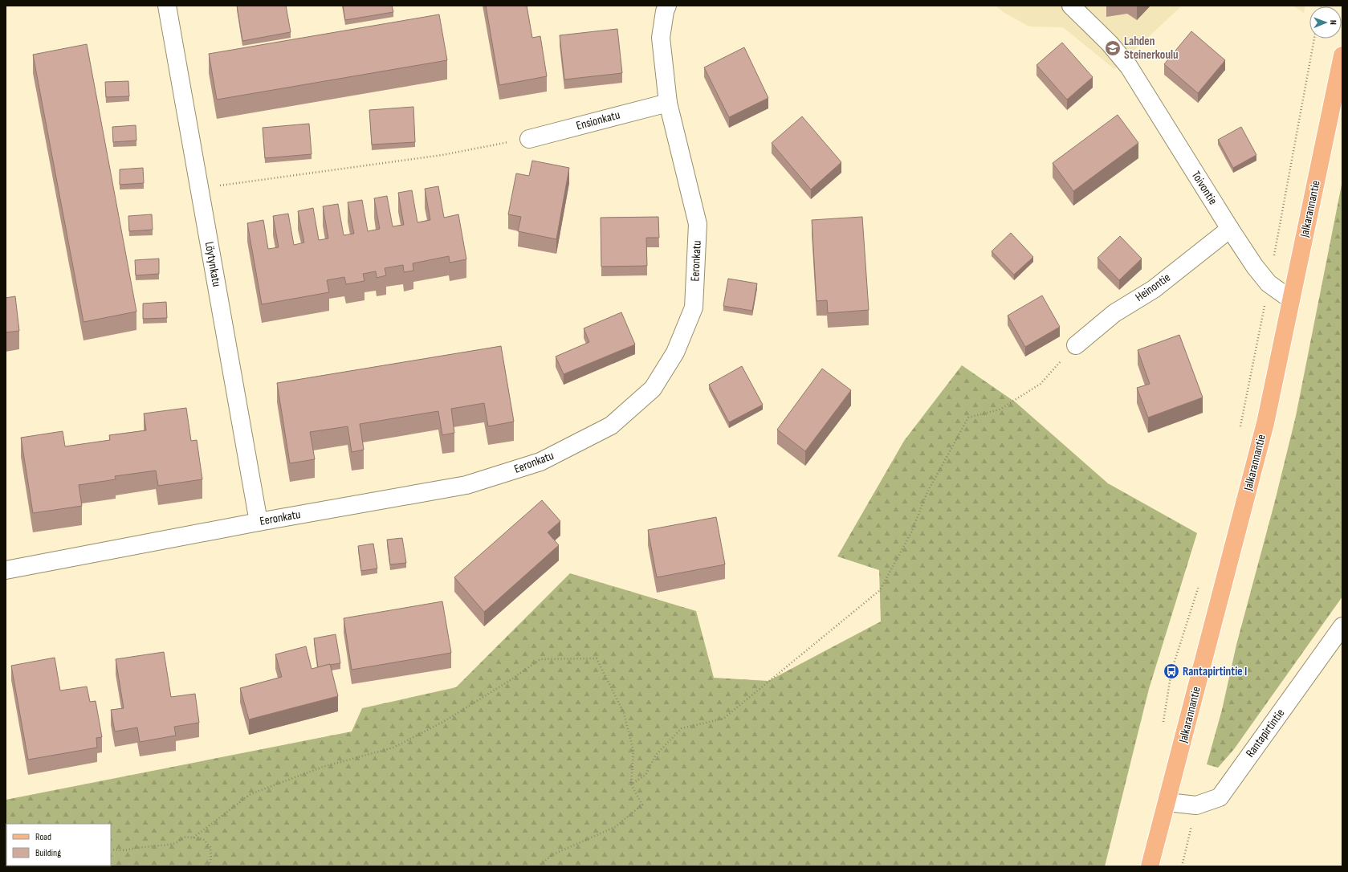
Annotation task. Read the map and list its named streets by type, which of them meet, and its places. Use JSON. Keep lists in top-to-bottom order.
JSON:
{
  "streets": {
    "main road": ["Jalkarannantie"],
    "street": [
      "Ensionkatu",
      "Toivontie",
      "Eeronkatu",
      "Löytynkatu",
      "Heinontie",
      "Rantapirtintie"
    ]
  },
  "crossings": [
    ["Ensionkatu", "Eeronkatu"],
    ["Toivontie", "Jalkarannantie"],
    ["Toivontie", "Heinontie"],
    ["Jalkarannantie", "Rantapirtintie"],
    ["Eeronkatu", "Löytynkatu"]
  ],
  "places": {
    "school or university": ["Lahden Steinerkoulu"],
    "bus stop": ["Rantapirtintie I"]
  },
  "legend": ["Road", "Building"],
  "north": "right"
}
